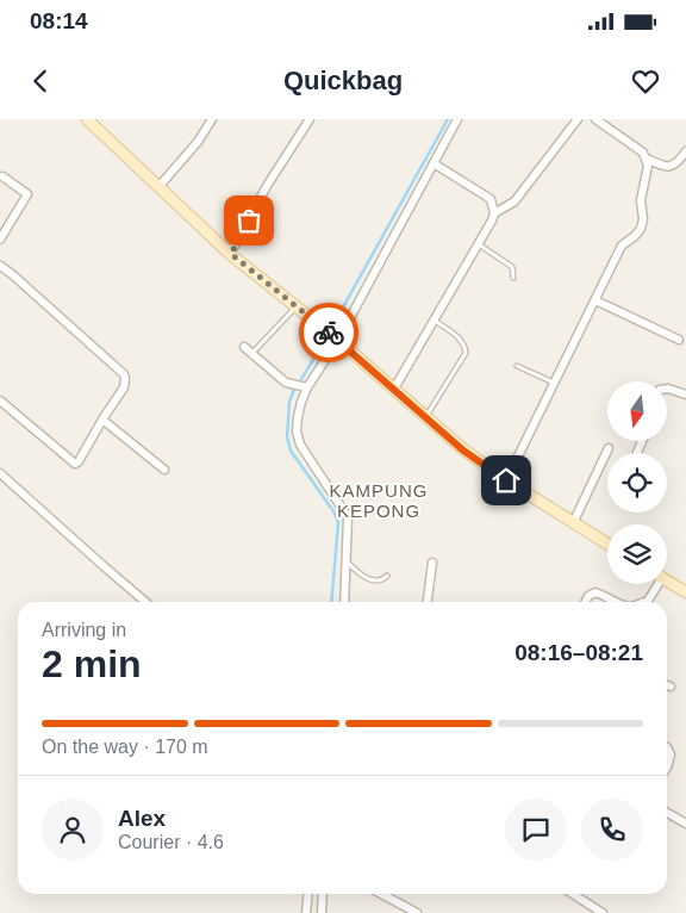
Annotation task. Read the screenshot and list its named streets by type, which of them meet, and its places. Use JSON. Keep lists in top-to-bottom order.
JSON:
{
  "districts": ["KAMPUNG KEPONG"],
  "north": "bottom",
  "page": {
    "status": "08:14",
    "header": "Quickbag",
    "heading": ["2 min", "Arriving in", "08:16–08:21"],
    "panel": ["Alex", "Courier · 4.6"],
    "bar": "On the way · 170 m"
  }
}
